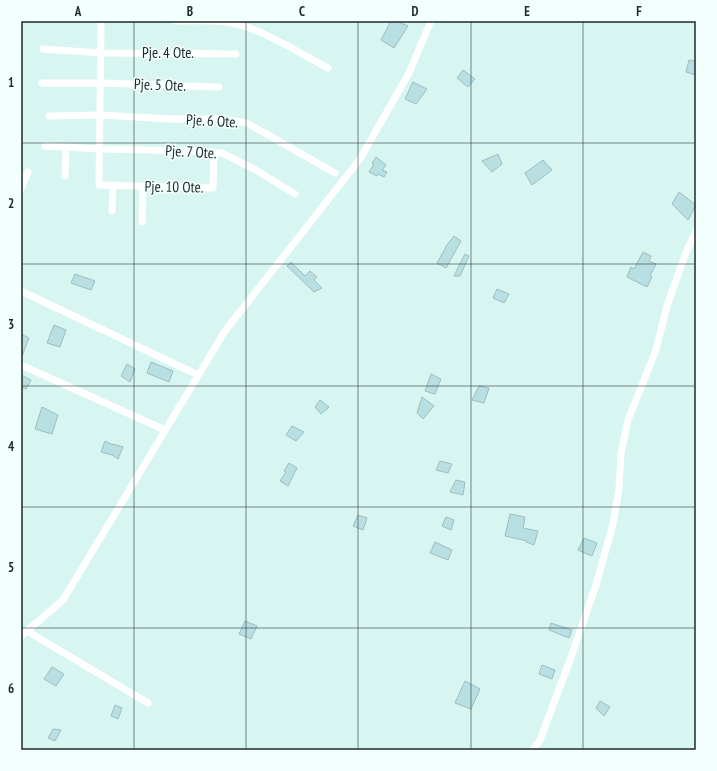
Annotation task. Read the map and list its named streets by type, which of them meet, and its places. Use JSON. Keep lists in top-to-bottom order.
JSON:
{
  "streets": {
    "street": [
      "Pje. 4 Ote.",
      "Pje. 5 Ote.",
      "Pje. 6 Ote.",
      "Pje. 7 Ote.",
      "Pje. 10 Ote."
    ]
  },
  "crossings": [
    ["Pje. 7 Ote.", "Pje. 10 Ote."]
  ],
  "grid": {
    "columns": [
      "A",
      "B",
      "C",
      "D",
      "E",
      "F"
    ],
    "rows": [
      "1",
      "2",
      "3",
      "4",
      "5",
      "6"
    ]
  }
}
